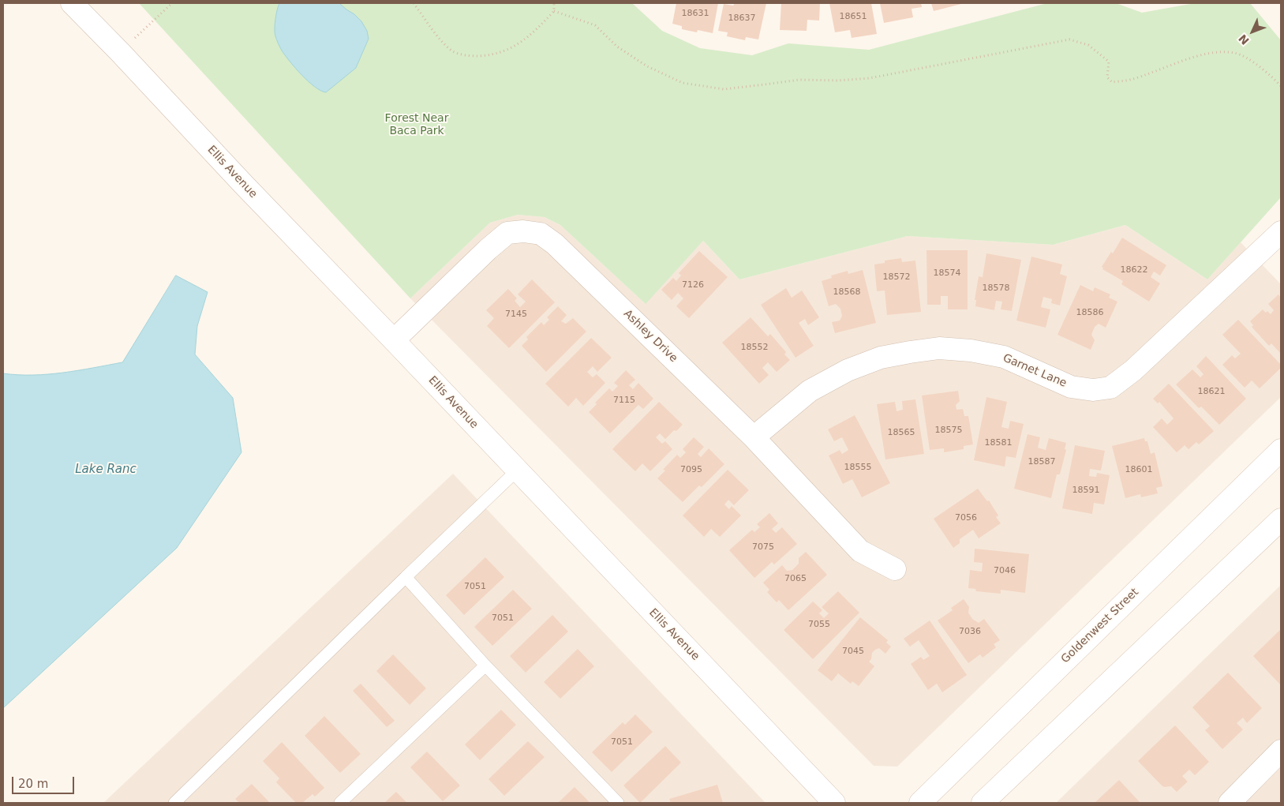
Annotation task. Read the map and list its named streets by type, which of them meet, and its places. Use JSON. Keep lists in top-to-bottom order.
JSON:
{
  "streets": {
    "street": [
      "Ellis Avenue",
      "Ashley Drive",
      "Garnet Lane",
      "Goldenwest Street"
    ]
  },
  "crossings": [
    ["Ellis Avenue", "Ashley Drive"],
    ["Ashley Drive", "Garnet Lane"]
  ],
  "water": ["Lake Ranc"],
  "parks": ["Forest Near Baca Park"],
  "house_numbers": [
    "18631",
    "18651",
    "18637",
    "18622",
    "18574",
    "18572",
    "7126",
    "18578",
    "18568",
    "18586",
    "7145",
    "18552",
    "18621",
    "7115",
    "18575",
    "18565",
    "18581",
    "18587",
    "18555",
    "7095",
    "18601",
    "18591",
    "7056",
    "7075",
    "7046",
    "7065",
    "7051",
    "7051",
    "7055",
    "7036",
    "7045",
    "7051"
  ],
  "scale_bar": "20 m",
  "north": "bottom left"
}
